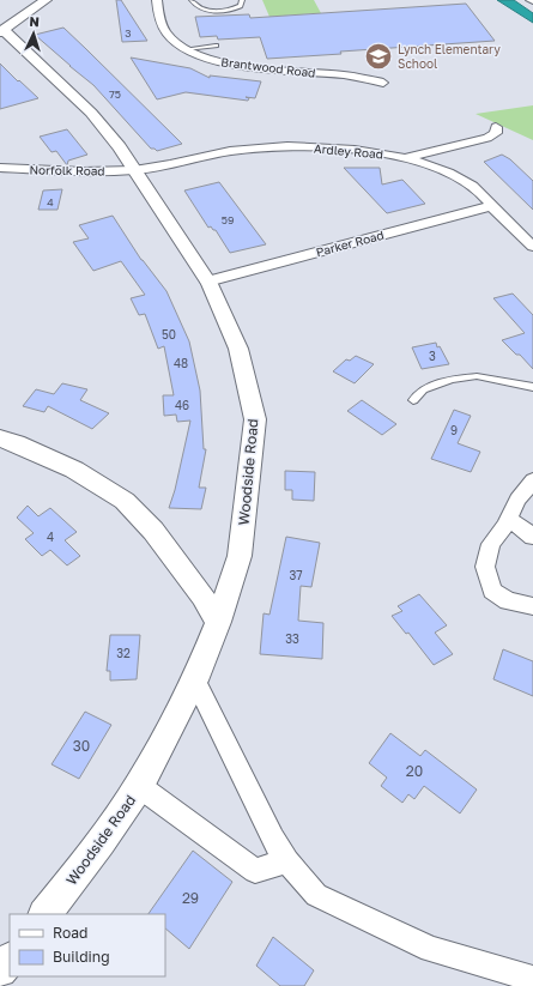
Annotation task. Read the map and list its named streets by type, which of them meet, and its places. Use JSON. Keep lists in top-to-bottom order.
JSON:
{
  "streets": {
    "street": [
      "Brantwood Road",
      "Ardley Road",
      "Norfolk Road",
      "Parker Road",
      "Woodside Road"
    ]
  },
  "crossings": [
    ["Ardley Road", "Norfolk Road"],
    ["Ardley Road", "Parker Road"],
    ["Ardley Road", "Woodside Road"],
    ["Norfolk Road", "Woodside Road"],
    ["Parker Road", "Woodside Road"]
  ],
  "places": {
    "school or university": ["Lynch Elementary School"]
  },
  "house_numbers": [
    "3",
    "75",
    "4",
    "59",
    "50",
    "3",
    "48",
    "46",
    "9",
    "4",
    "37",
    "33",
    "32",
    "30",
    "20",
    "29"
  ],
  "legend": ["Road", "Building"],
  "north": "top"
}
